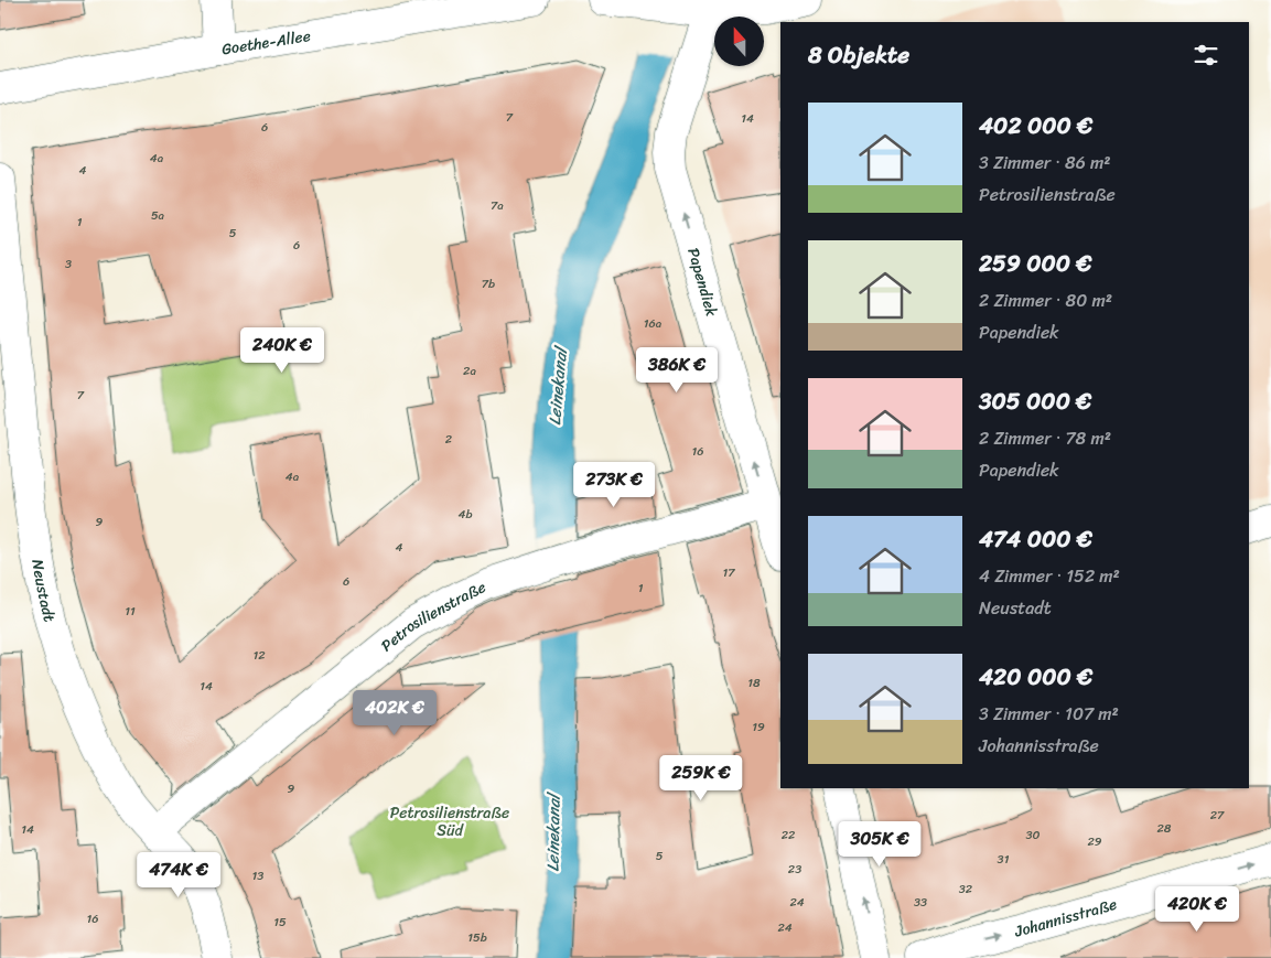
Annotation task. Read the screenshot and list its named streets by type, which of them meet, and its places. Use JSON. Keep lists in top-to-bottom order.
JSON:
{
  "streets": {
    "street": [
      "Goethe-Allee",
      "Papendiek",
      "Neustadt",
      "Petrosilienstraße",
      "Johannisstraße"
    ]
  },
  "crossings": [
    ["Papendiek", "Petrosilienstraße"],
    ["Neustadt", "Petrosilienstraße"]
  ],
  "one_way": ["Papendiek", "Johannisstraße"],
  "water": ["Leinekanal"],
  "parks": ["Petrosilienstraße Süd"],
  "house_numbers": [
    "7",
    "14",
    "6",
    "4a",
    "4",
    "7a",
    "5a",
    "1",
    "5",
    "6",
    "3",
    "7b",
    "16a",
    "2a",
    "7",
    "2",
    "16",
    "4a",
    "4b",
    "9",
    "4",
    "17",
    "6",
    "1",
    "11",
    "12",
    "18",
    "14",
    "19",
    "9",
    "27",
    "28",
    "14",
    "22",
    "30",
    "29",
    "5",
    "31",
    "23",
    "13",
    "32",
    "24",
    "33",
    "16",
    "15",
    "24",
    "15b"
  ],
  "north": "top",
  "page": {
    "heading": "8 Objekte",
    "list": [
      {
        "name": "402 000 €",
        "note": "3 Zimmer · 86 m² · Petrosilienstraße"
      },
      {
        "name": "259 000 €",
        "note": "2 Zimmer · 80 m² · Papendiek"
      },
      {
        "name": "305 000 €",
        "note": "2 Zimmer · 78 m² · Papendiek"
      },
      {
        "name": "474 000 €",
        "note": "4 Zimmer · 152 m² · Neustadt"
      },
      {
        "name": "420 000 €",
        "note": "3 Zimmer · 107 m² · Johannisstraße"
      }
    ],
    "price": [
      "240K €",
      "386K €",
      "273K €",
      "402K €",
      "259K €",
      "305K €",
      "474K €",
      "420K €"
    ]
  }
}
